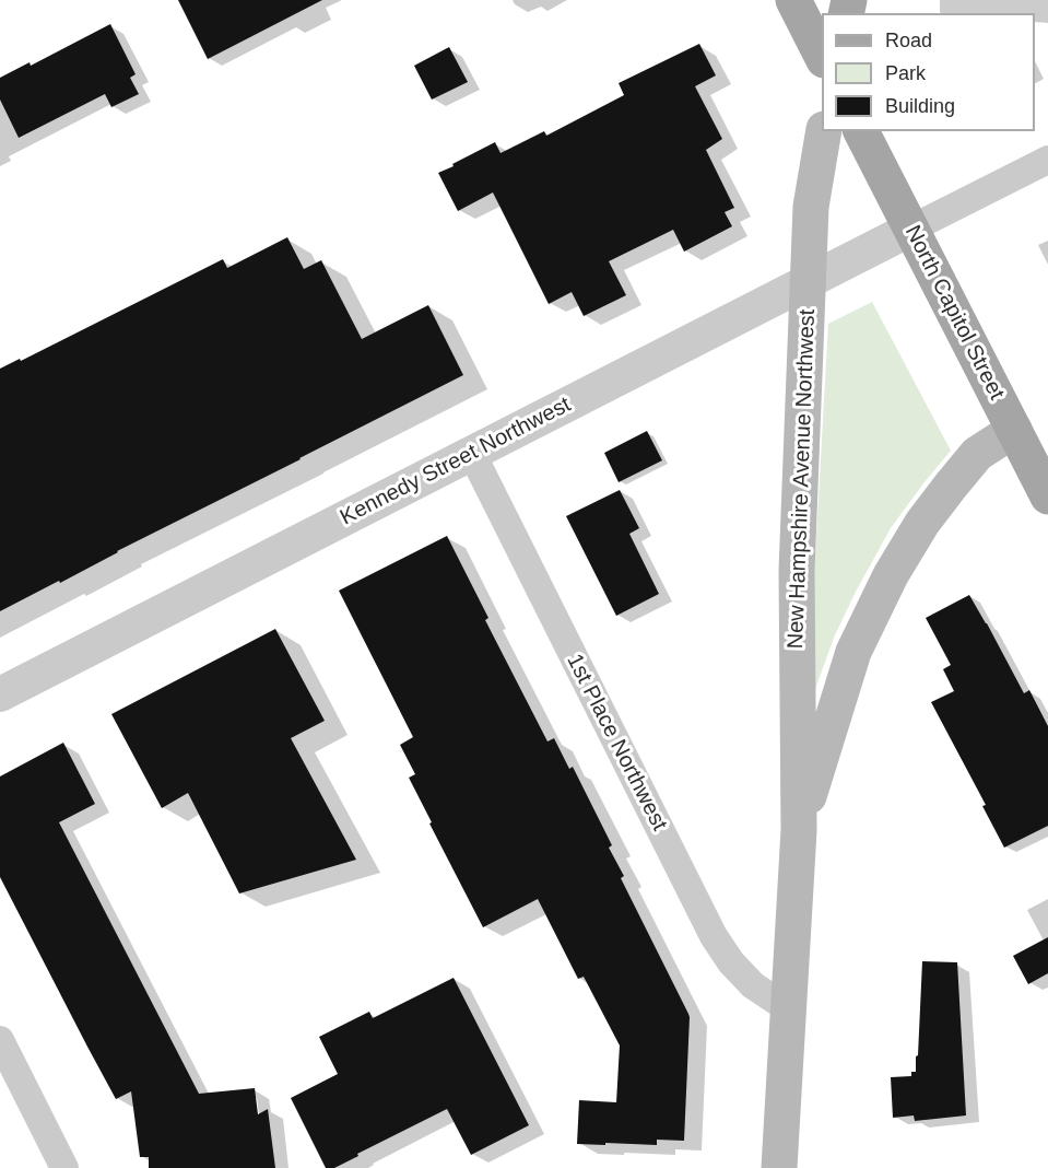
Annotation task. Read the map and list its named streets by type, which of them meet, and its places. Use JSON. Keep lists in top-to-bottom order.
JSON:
{
  "streets": {
    "main road": ["North Capitol Street", "New Hampshire Avenue Northwest"],
    "street": ["Kennedy Street Northwest", "1st Place Northwest"]
  },
  "crossings": [
    ["North Capitol Street", "Kennedy Street Northwest"],
    ["North Capitol Street", "New Hampshire Avenue Northwest"],
    ["Kennedy Street Northwest", "New Hampshire Avenue Northwest"],
    ["Kennedy Street Northwest", "1st Place Northwest"],
    ["New Hampshire Avenue Northwest", "1st Place Northwest"]
  ],
  "legend": ["Road", "Park", "Building"]
}
